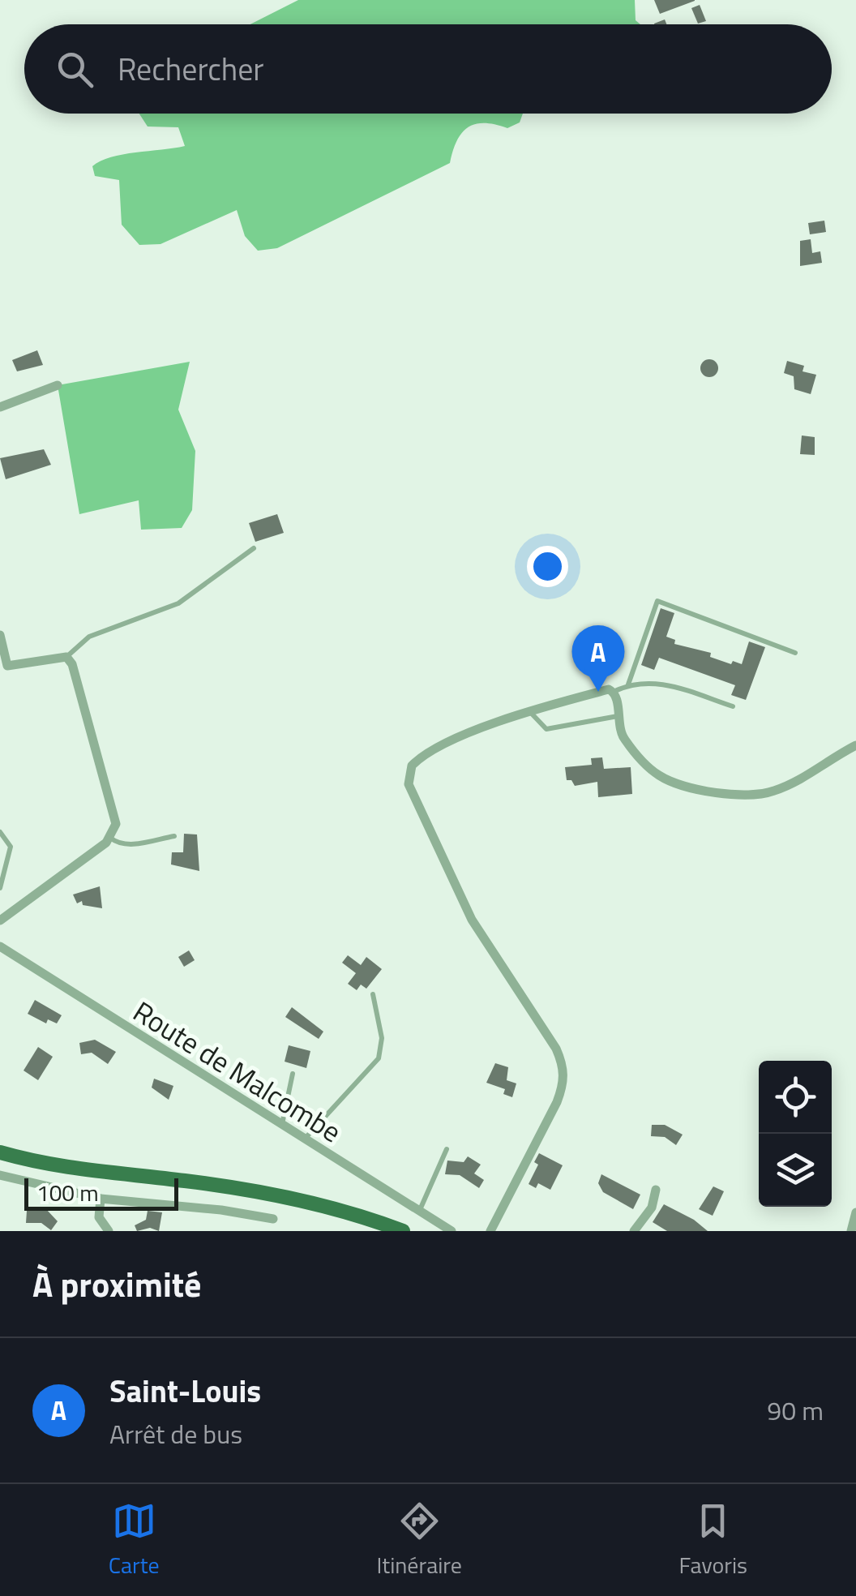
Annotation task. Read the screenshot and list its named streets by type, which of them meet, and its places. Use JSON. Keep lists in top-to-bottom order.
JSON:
{
  "streets": {
    "street": ["Route de Malcombe"]
  },
  "scale_bar": "100 m",
  "page": {
    "search": "Rechercher",
    "pins": "A",
    "scale": "100 m",
    "heading": "À proximité",
    "list": [
      {
        "mark": "A",
        "name": "Saint-Louis",
        "note": "Arrêt de bus",
        "value": "90 m"
      }
    ],
    "nav": ["Carte", "Itinéraire", "Favoris"]
  }
}
